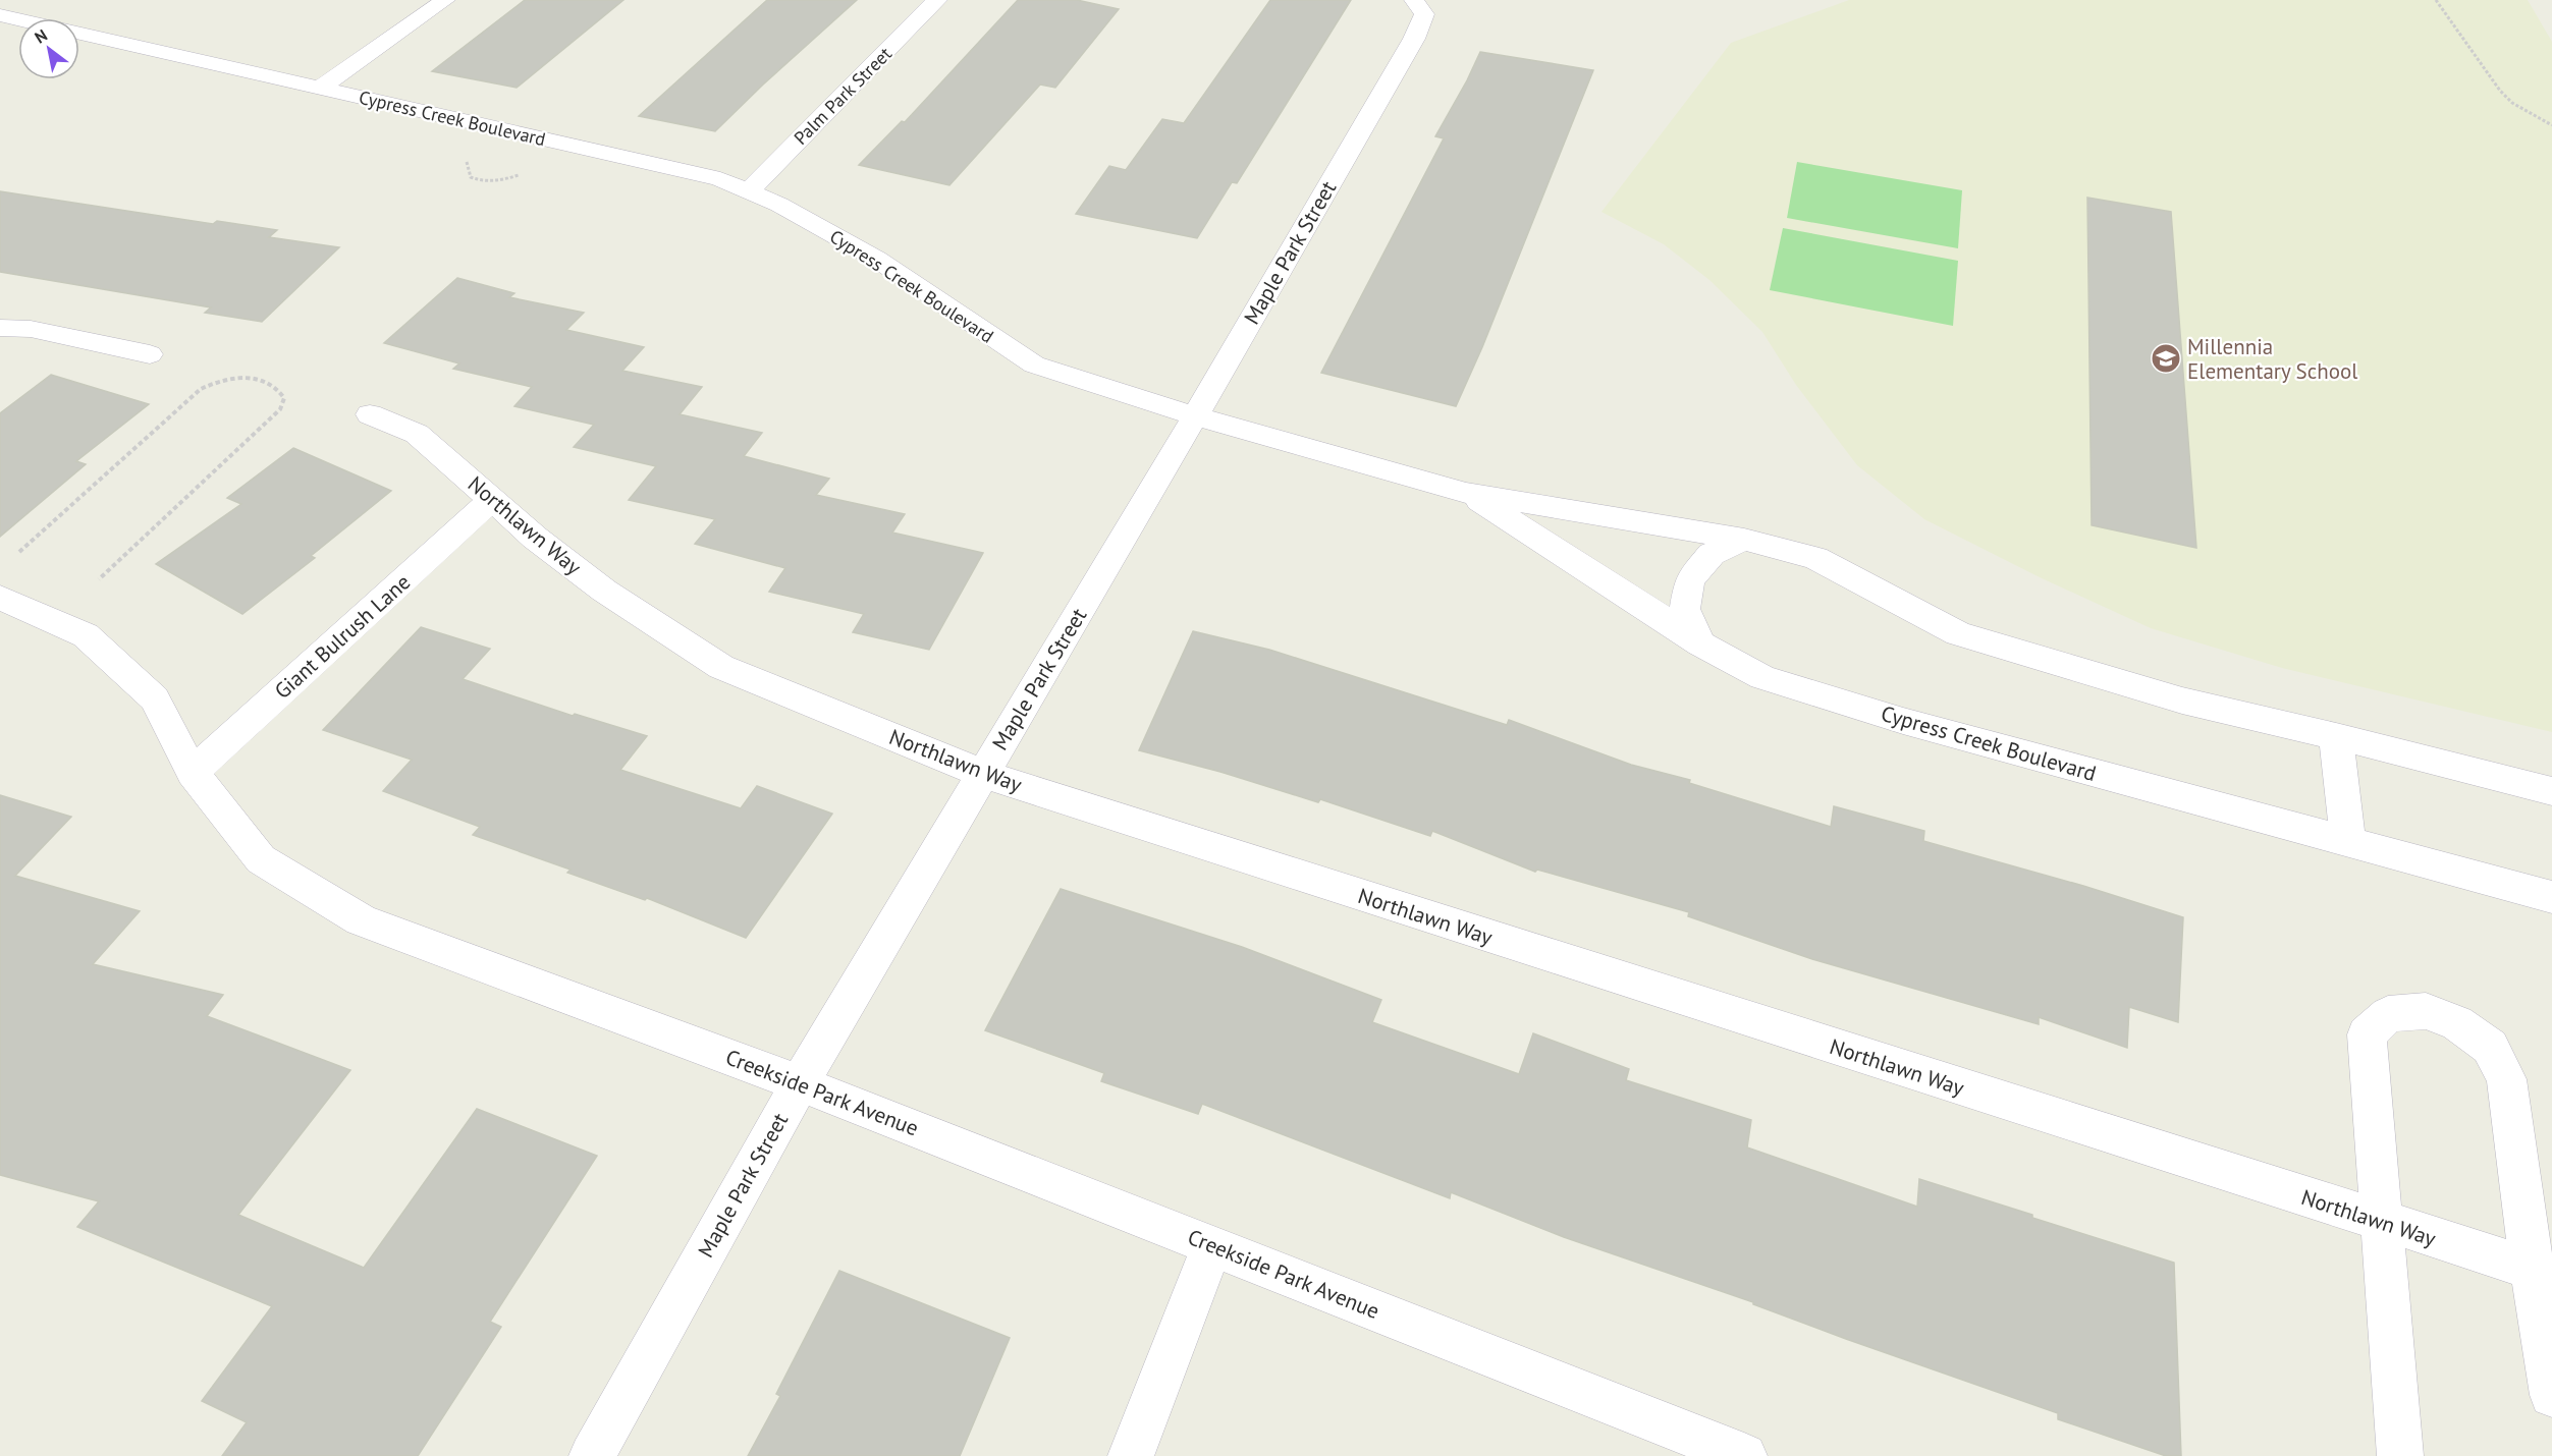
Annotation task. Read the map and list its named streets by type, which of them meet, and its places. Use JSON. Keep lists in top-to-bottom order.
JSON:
{
  "streets": {
    "street": [
      "Palm Park Street",
      "Cypress Creek Boulevard",
      "Maple Park Street",
      "Northlawn Way",
      "Giant Bulrush Lane",
      "Creekside Park Avenue"
    ]
  },
  "crossings": [
    ["Palm Park Street", "Cypress Creek Boulevard"],
    ["Cypress Creek Boulevard", "Maple Park Street"],
    ["Maple Park Street", "Northlawn Way"],
    ["Maple Park Street", "Creekside Park Avenue"],
    ["Northlawn Way", "Giant Bulrush Lane"],
    ["Giant Bulrush Lane", "Creekside Park Avenue"]
  ],
  "places": {
    "school or university": ["Millennia Elementary School"]
  },
  "north": "top left"
}
